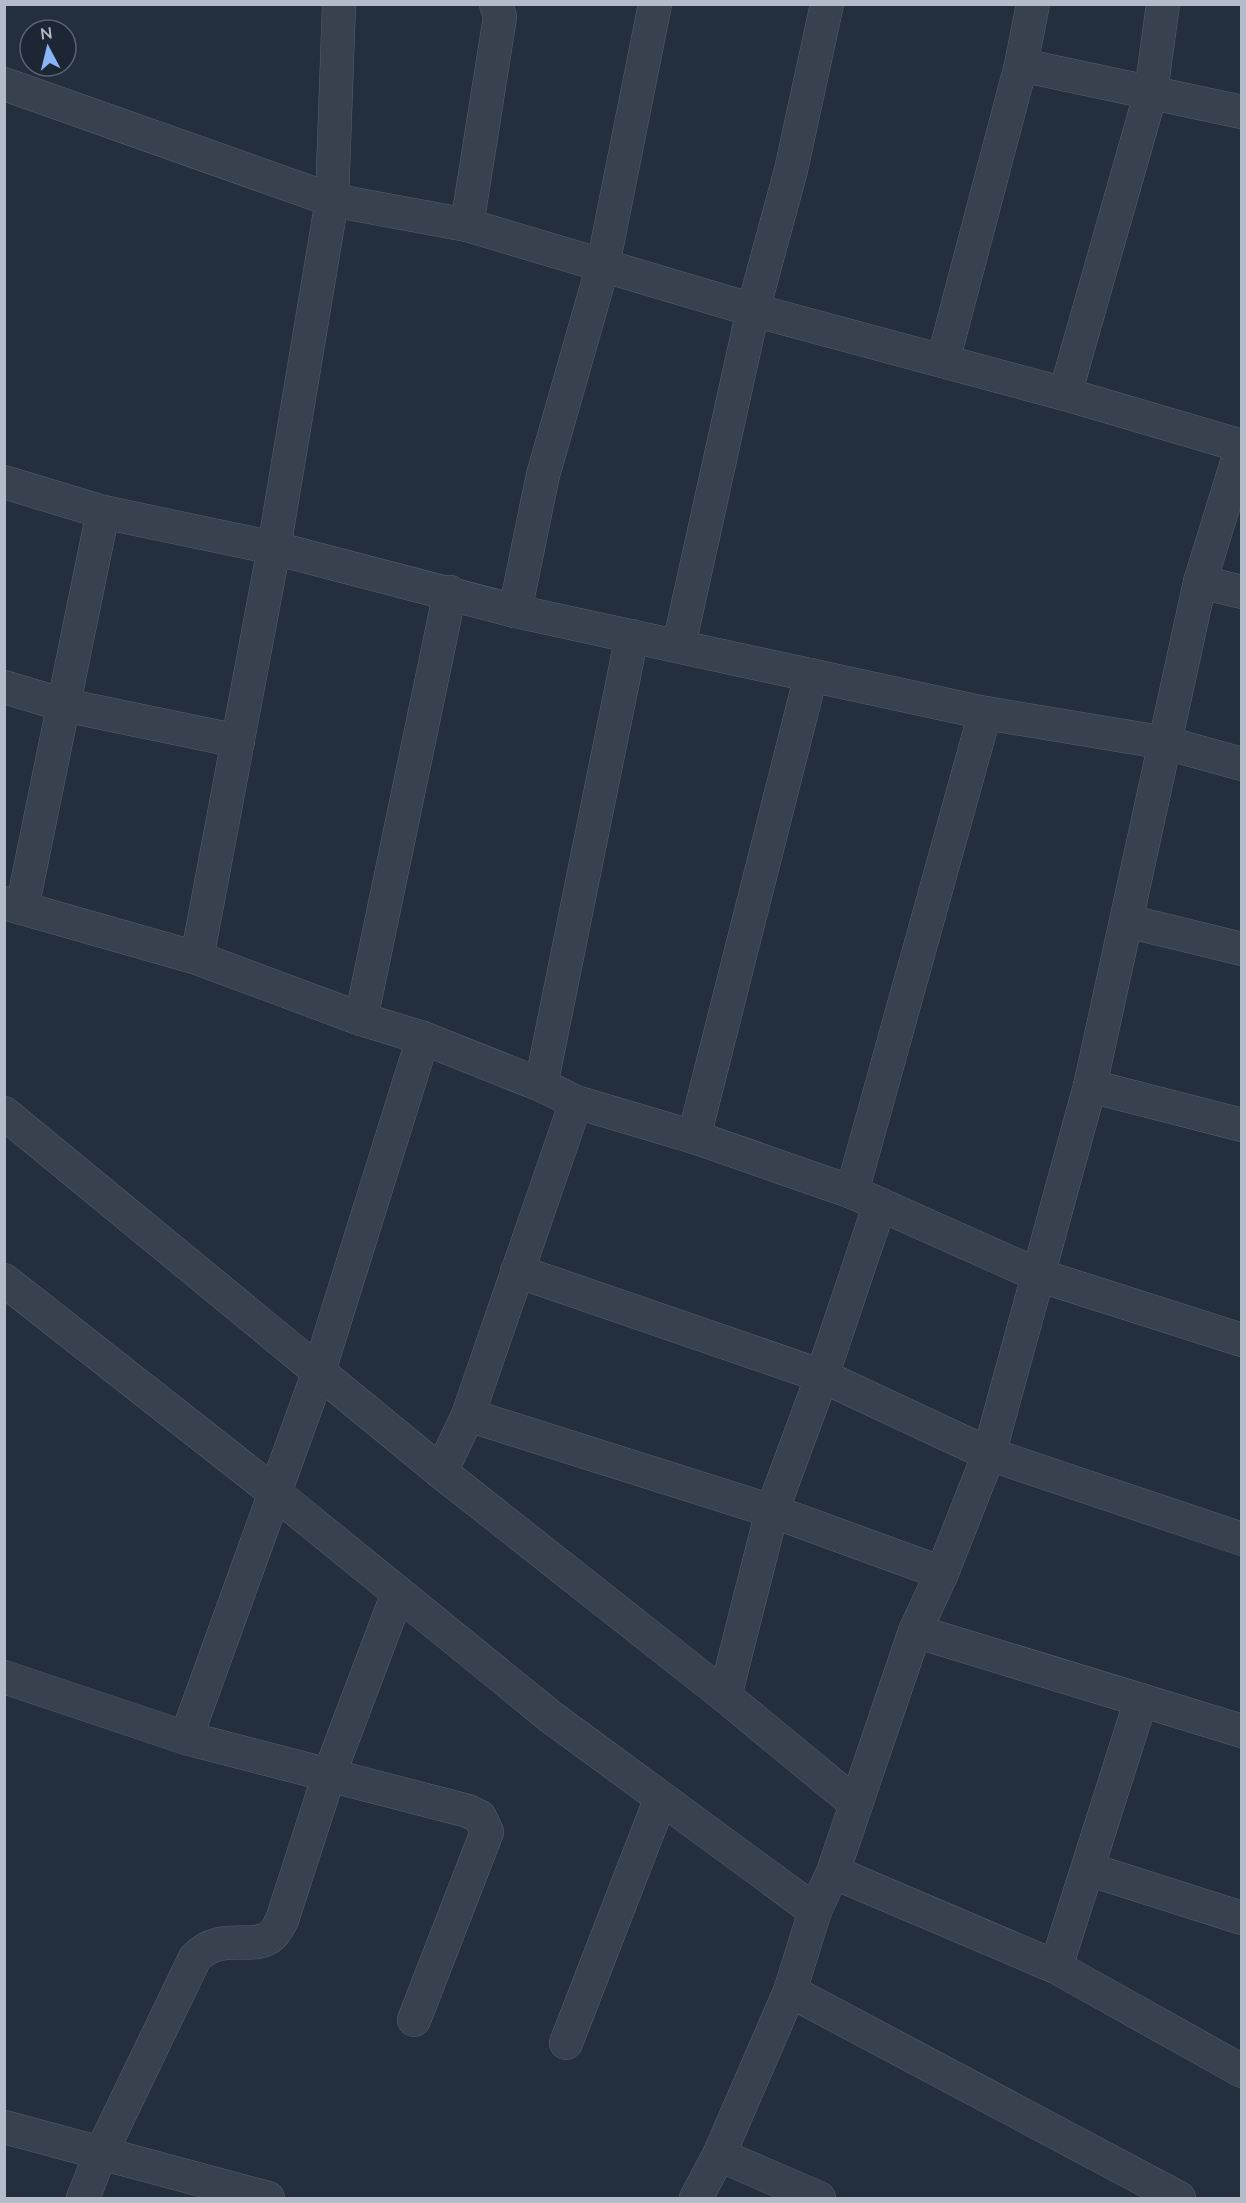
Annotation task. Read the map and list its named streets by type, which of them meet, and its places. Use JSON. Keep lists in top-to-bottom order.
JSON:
{
  "north": "top"
}
